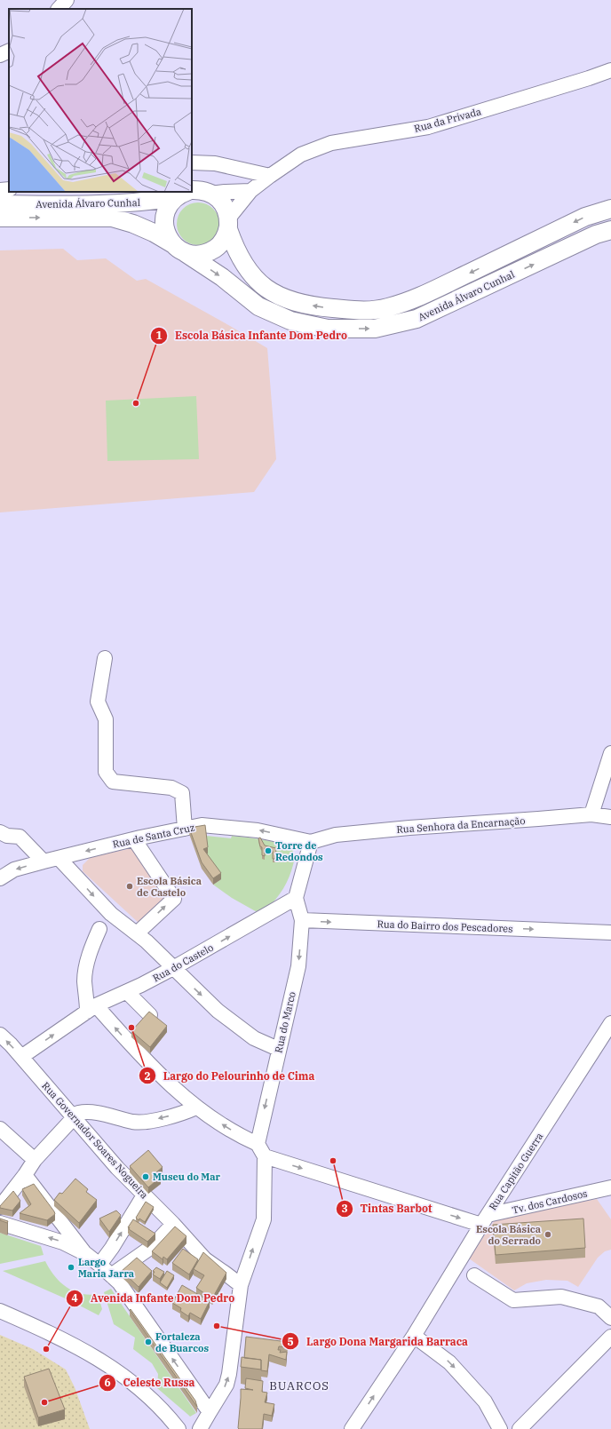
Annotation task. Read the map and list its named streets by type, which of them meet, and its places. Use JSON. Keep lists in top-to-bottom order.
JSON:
{
  "streets": {
    "main road": ["Avenida Álvaro Cunhal"],
    "street": [
      "Rua da Privada",
      "Rua Senhora da Encarnação",
      "Rua de Santa Cruz",
      "Rua do Bairro dos Pescadores",
      "Rua do Castelo",
      "Rua do Marco",
      "Rua Governador Soares Nogueira",
      "Rua Capitão Guerra",
      "Tv. dos Cardosos"
    ]
  },
  "crossings": [
    ["Rua da Privada", "Avenida Álvaro Cunhal"],
    ["Rua Senhora da Encarnação", "Rua de Santa Cruz"],
    ["Rua do Bairro dos Pescadores", "Rua do Marco"],
    ["Rua do Castelo", "Rua Governador Soares Nogueira"],
    ["Rua Capitão Guerra", "Tv. dos Cardosos"]
  ],
  "one_way": [
    "Rua de Santa Cruz",
    "Rua do Bairro dos Pescadores",
    "Rua do Castelo",
    "Rua do Marco"
  ],
  "districts": ["BUARCOS"],
  "places": [
    "Escola Básica Infante Dom Pedro",
    "Torre de Redondos",
    "Escola Básica de Castelo",
    "Largo do Pelourinho de Cima",
    "Tintas Barbot",
    "Museu do Mar",
    "Escola Básica do Serrado",
    "Largo Maria Jarra",
    "Largo Dona Margarida Barraca",
    "Fortaleza de Buarcos",
    "Avenida Infante Dom Pedro",
    "Celeste Russa"
  ]
}
